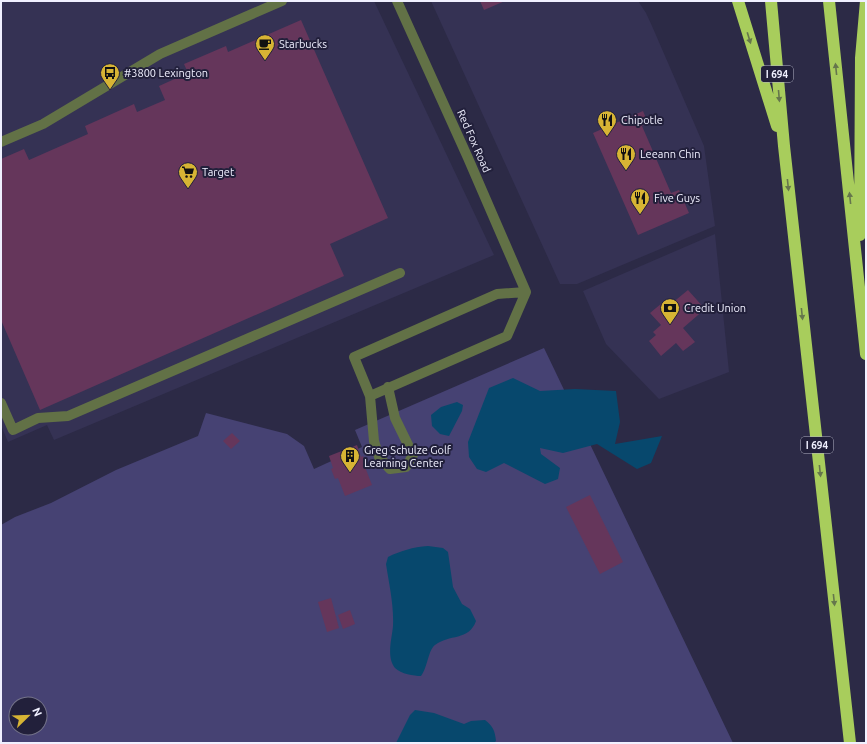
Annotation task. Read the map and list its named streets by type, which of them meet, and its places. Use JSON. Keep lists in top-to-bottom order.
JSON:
{
  "streets": {
    "highway": ["I 694"],
    "street": ["Red Fox Road"]
  },
  "places": {
    "cafe": ["Starbucks"],
    "bus stop": ["#3800 Lexington"],
    "restaurant": ["Chipotle", "Leeann Chin", "Five Guys"],
    "supermarket": ["Target"],
    "bank": ["Credit Union"],
    "building": ["Greg Schulze Golf Learning Center"]
  },
  "north": "top right"
}
